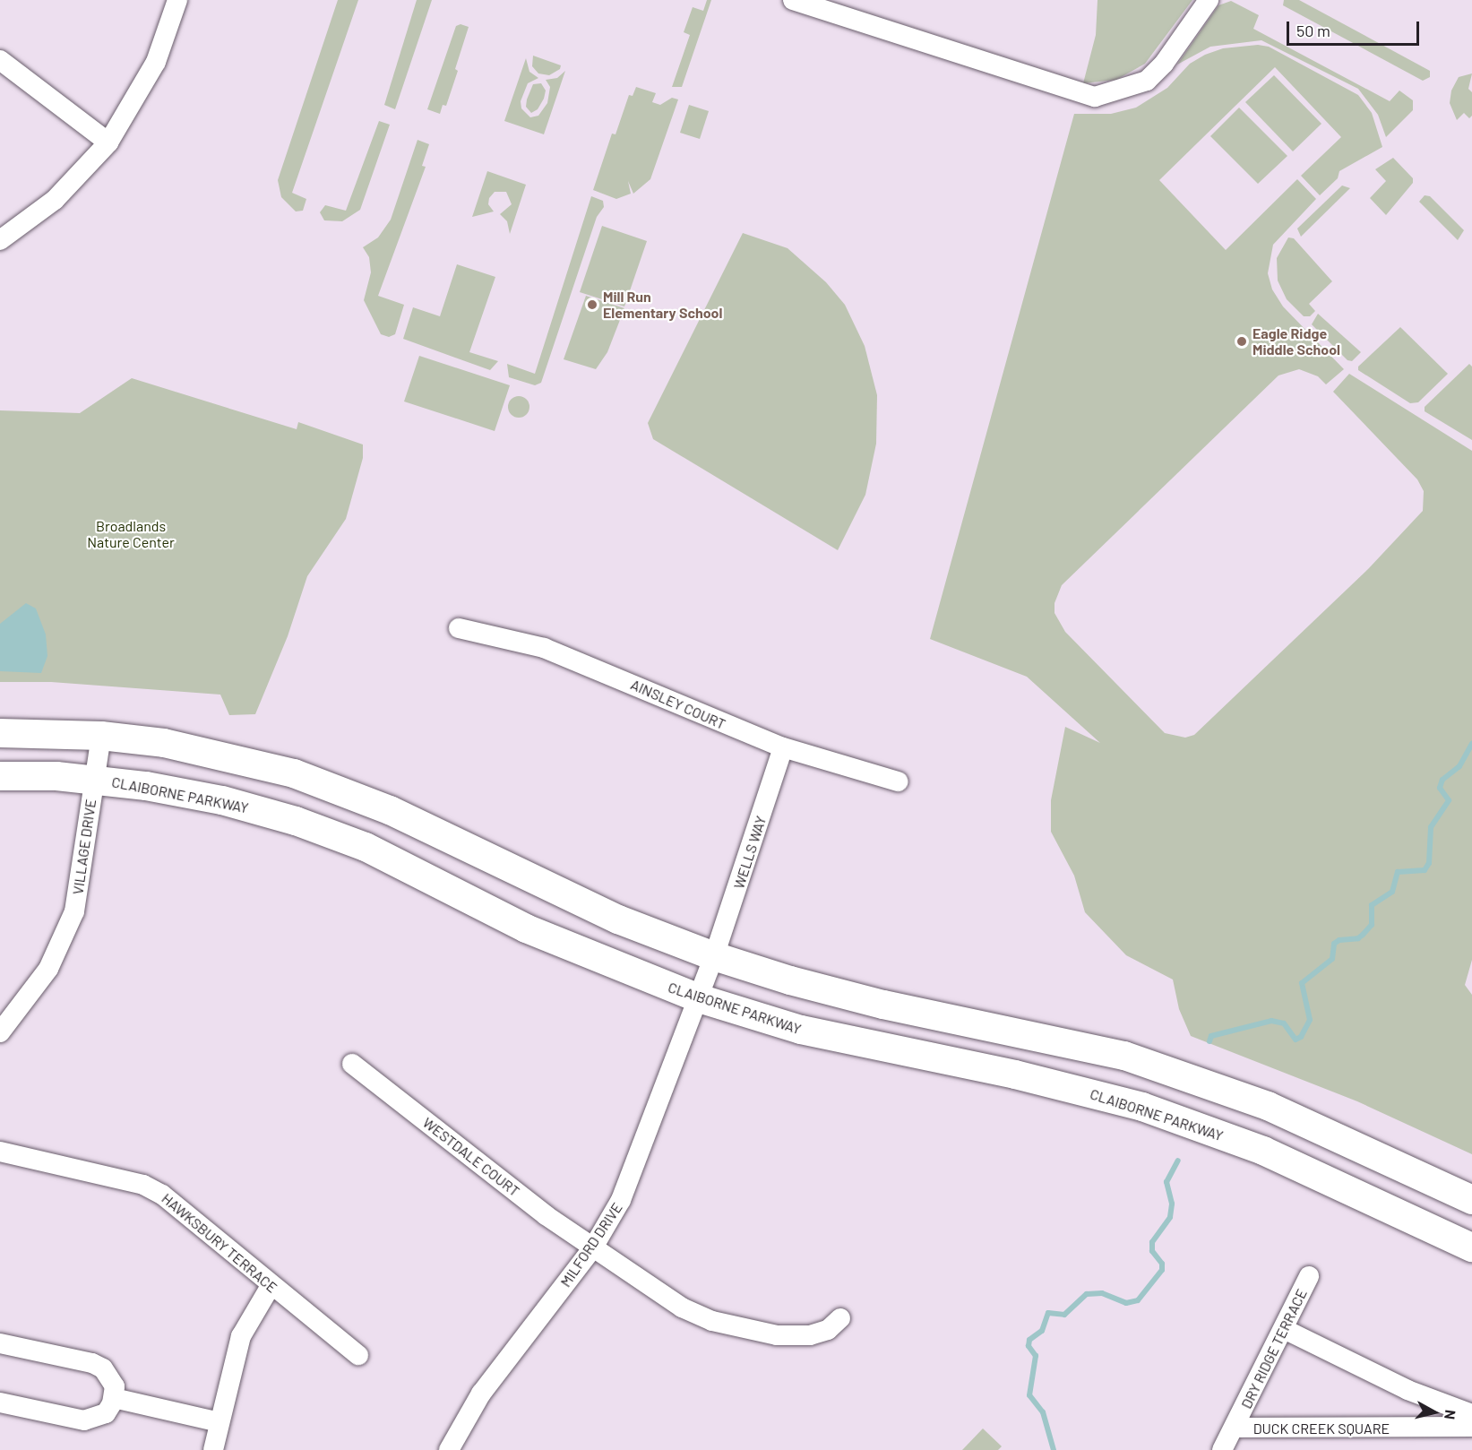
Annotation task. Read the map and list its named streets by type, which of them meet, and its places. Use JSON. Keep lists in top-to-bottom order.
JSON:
{
  "streets": {
    "main road": ["CLAIBORNE PARKWAY"],
    "street": [
      "AINSLEY COURT",
      "VILLAGE DRIVE",
      "WELLS WAY",
      "WESTDALE COURT",
      "HAWKSBURY TERRACE",
      "MILFORD DRIVE",
      "DRY RIDGE TERRACE",
      "DUCK CREEK SQUARE"
    ]
  },
  "crossings": [
    ["AINSLEY COURT", "WELLS WAY"],
    ["CLAIBORNE PARKWAY", "VILLAGE DRIVE"],
    ["CLAIBORNE PARKWAY", "MILFORD DRIVE"],
    ["WELLS WAY", "MILFORD DRIVE"],
    ["WESTDALE COURT", "MILFORD DRIVE"],
    ["DRY RIDGE TERRACE", "DUCK CREEK SQUARE"]
  ],
  "parks": ["Broadlands Nature Center"],
  "places": ["Mill Run Elementary School", "Eagle Ridge Middle School"],
  "scale_bar": "50 m",
  "north": "right"
}
